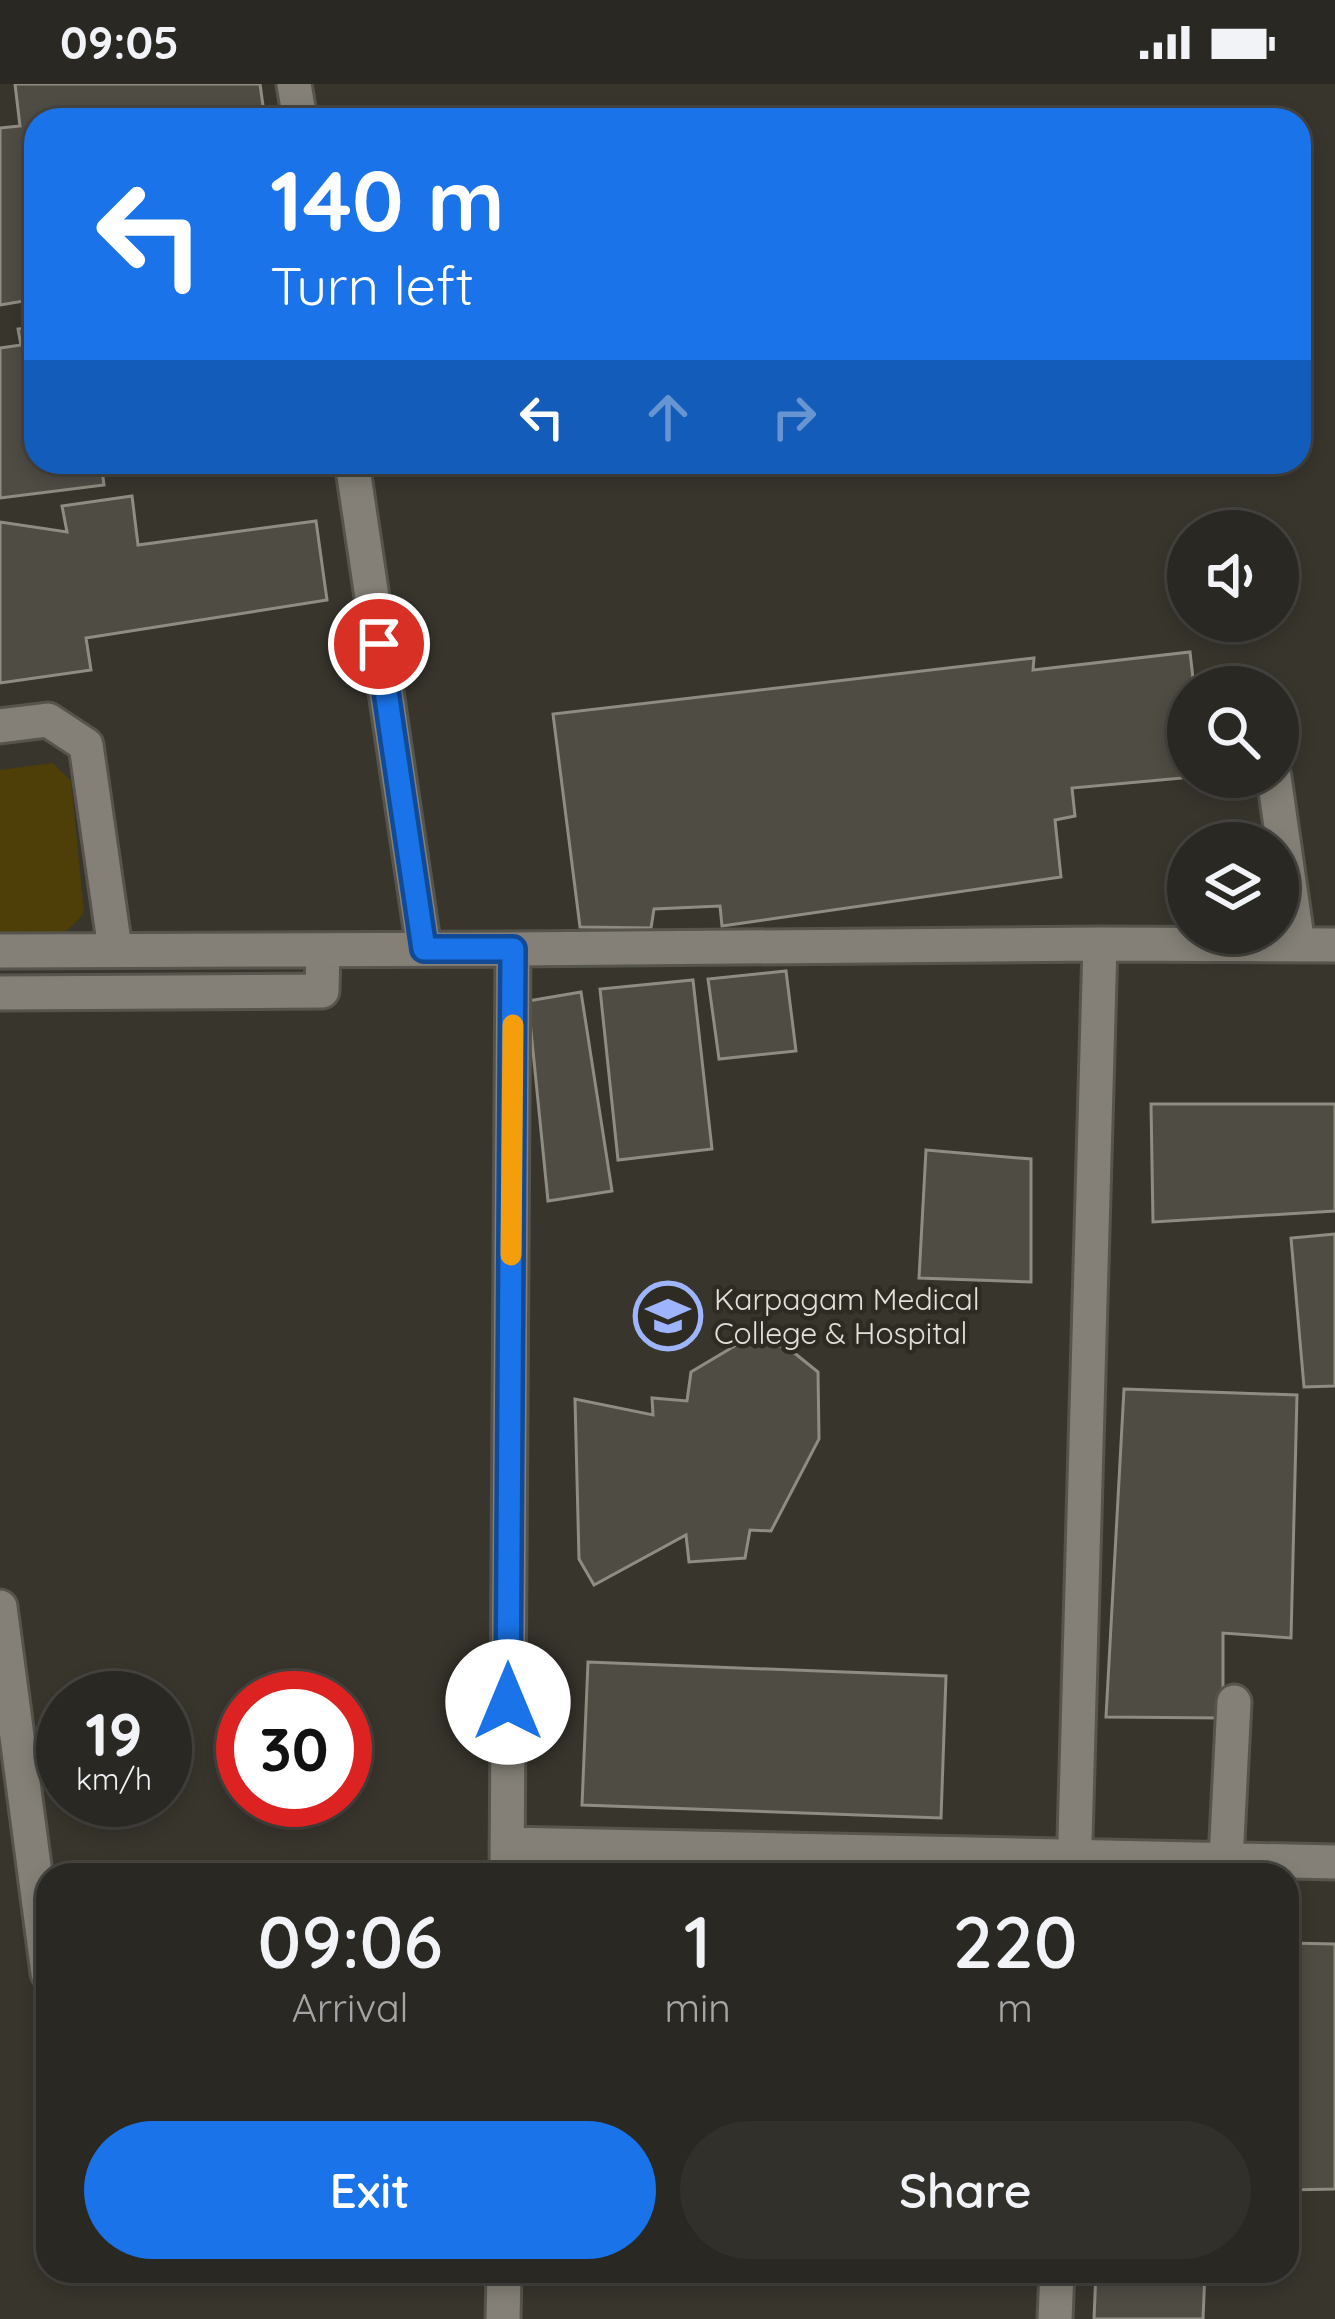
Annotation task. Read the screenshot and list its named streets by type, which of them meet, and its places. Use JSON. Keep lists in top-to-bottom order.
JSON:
{
  "places": {
    "school or university": ["Karpagam Medical College & Hospital"]
  },
  "page": {
    "status": "09:05",
    "turn": ["140 m", "Turn left"],
    "speed": "19 km/h",
    "limit": "30",
    "eta": [
      "09:06",
      "Arrival",
      "1",
      "min",
      "220",
      "m"
    ],
    "buttons": ["Exit", "Share"]
  }
}
